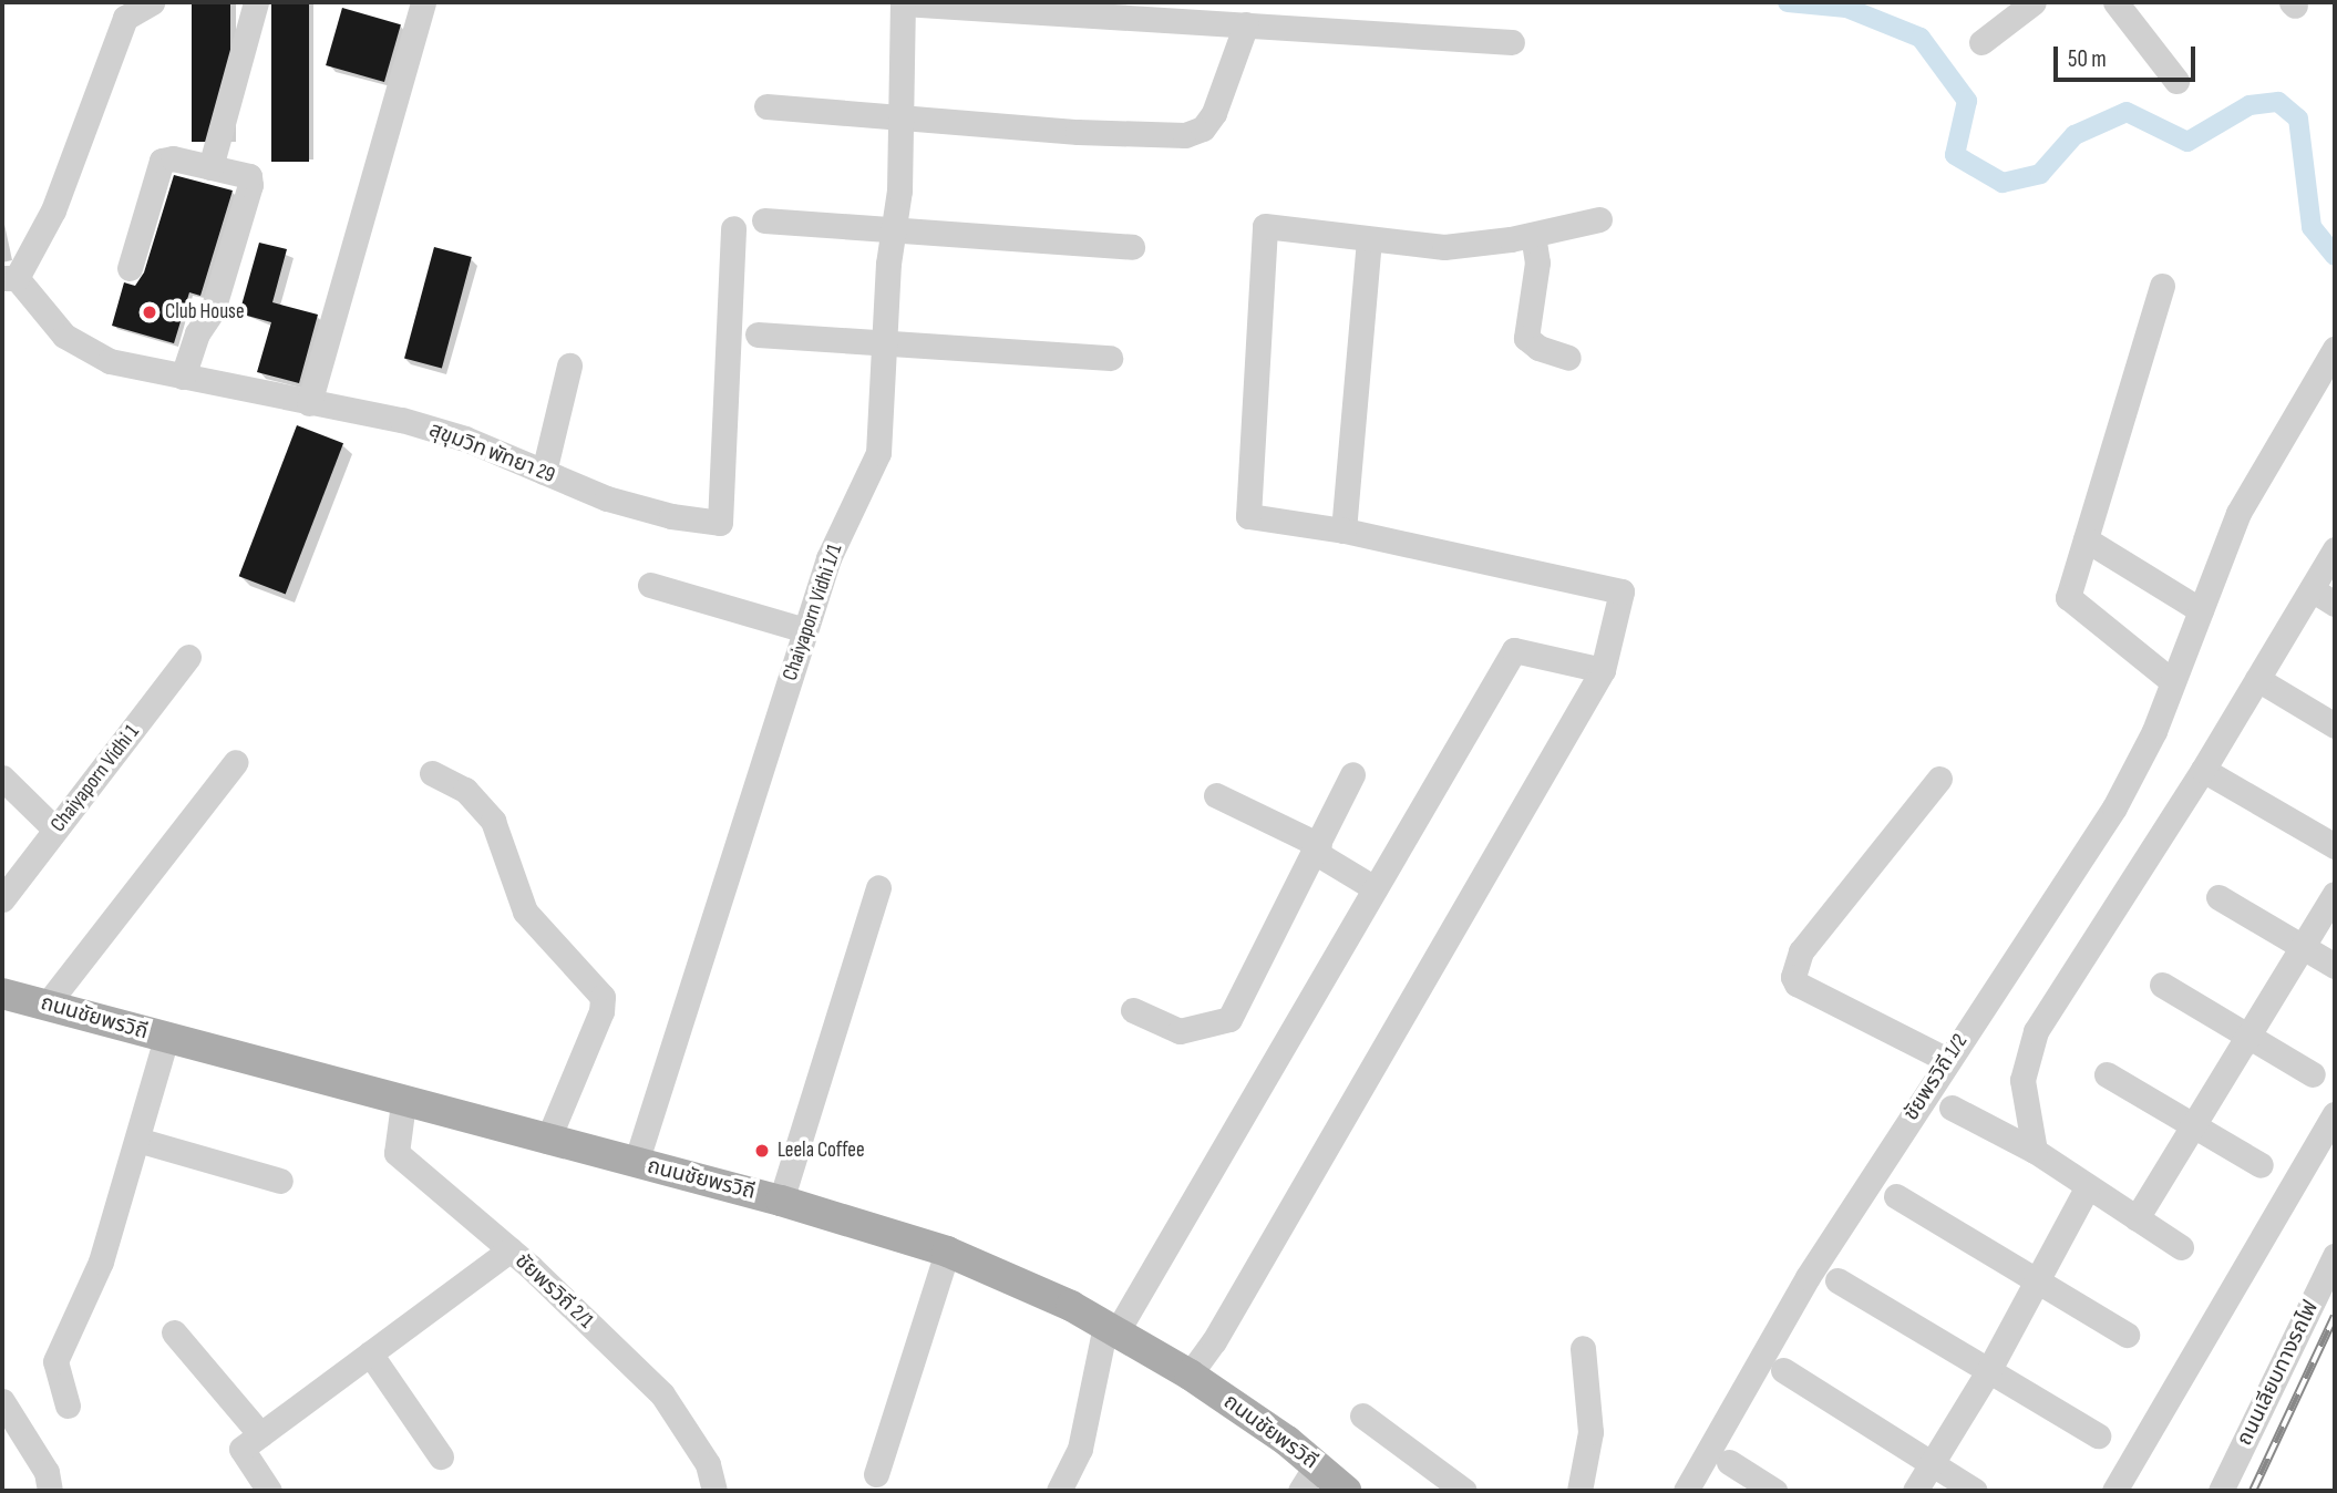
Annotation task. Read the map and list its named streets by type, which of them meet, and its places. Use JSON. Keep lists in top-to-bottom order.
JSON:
{
  "streets": {
    "main road": ["ถนนชัยพรวิถี"],
    "street": [
      "สุขุมวิท พัทยา 29",
      "Chaiyaporn Vidhi 1/1",
      "Chaiyaporn Vidhi 1",
      "ชัยพรวิถี 1/2",
      "ชัยพรวิถี 2/1",
      "ถนนเลียบทางรถไฟ"
    ]
  },
  "crossings": [
    ["Chaiyaporn Vidhi 1/1", "ถนนชัยพรวิถี"],
    ["ถนนชัยพรวิถี", "ชัยพรวิถี 2/1"]
  ],
  "places": ["Club House", "Leela Coffee"],
  "scale_bar": "50 m"
}
